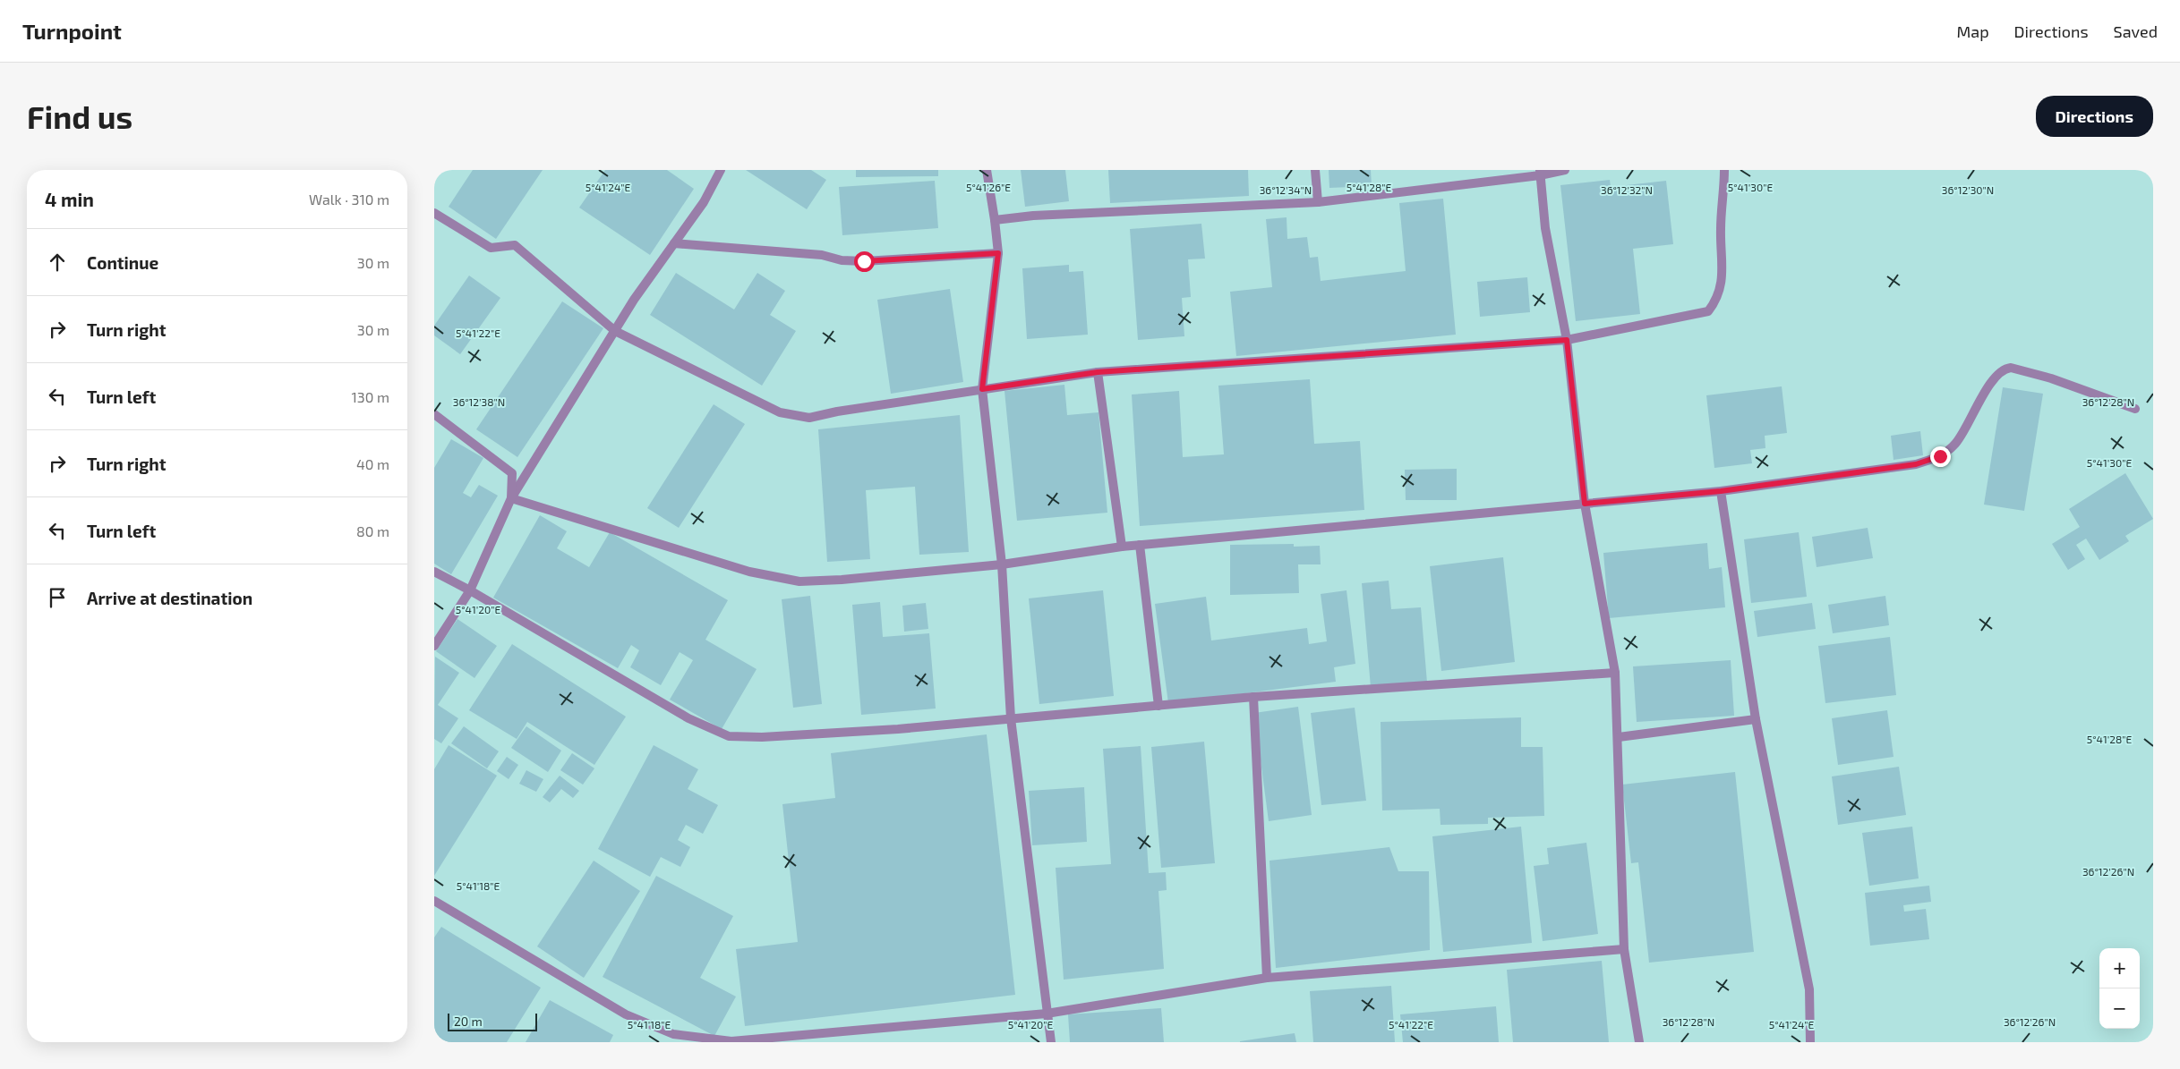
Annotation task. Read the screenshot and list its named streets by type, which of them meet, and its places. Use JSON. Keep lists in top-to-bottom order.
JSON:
{
  "scale_bar": "20 m",
  "page": {
    "header": "Turnpoint",
    "nav": ["Map", "Directions", "Saved"],
    "buttons": "Directions",
    "title": "Find us",
    "heading": ["4 min", "Walk · 310 m"],
    "list": [
      ["Continue", "30 m"],
      ["Turn right", "30 m"],
      ["Turn left", "130 m"],
      ["Turn right", "40 m"],
      ["Turn left", "80 m"],
      "Arrive at destination"
    ],
    "map_buttons": ["+", "−"],
    "scale": "20 m"
  },
  "coordinates": [
    "5°41'26\"E",
    "5°41'24\"E",
    "5°41'28\"E",
    "5°41'30\"E",
    "36°12'34\"N",
    "36°12'32\"N",
    "36°12'30\"N",
    "5°41'22\"E",
    "36°12'38\"N",
    "36°12'28\"N",
    "5°41'20\"E",
    "36°12'26\"N",
    "5°41'18\"E"
  ]
}
